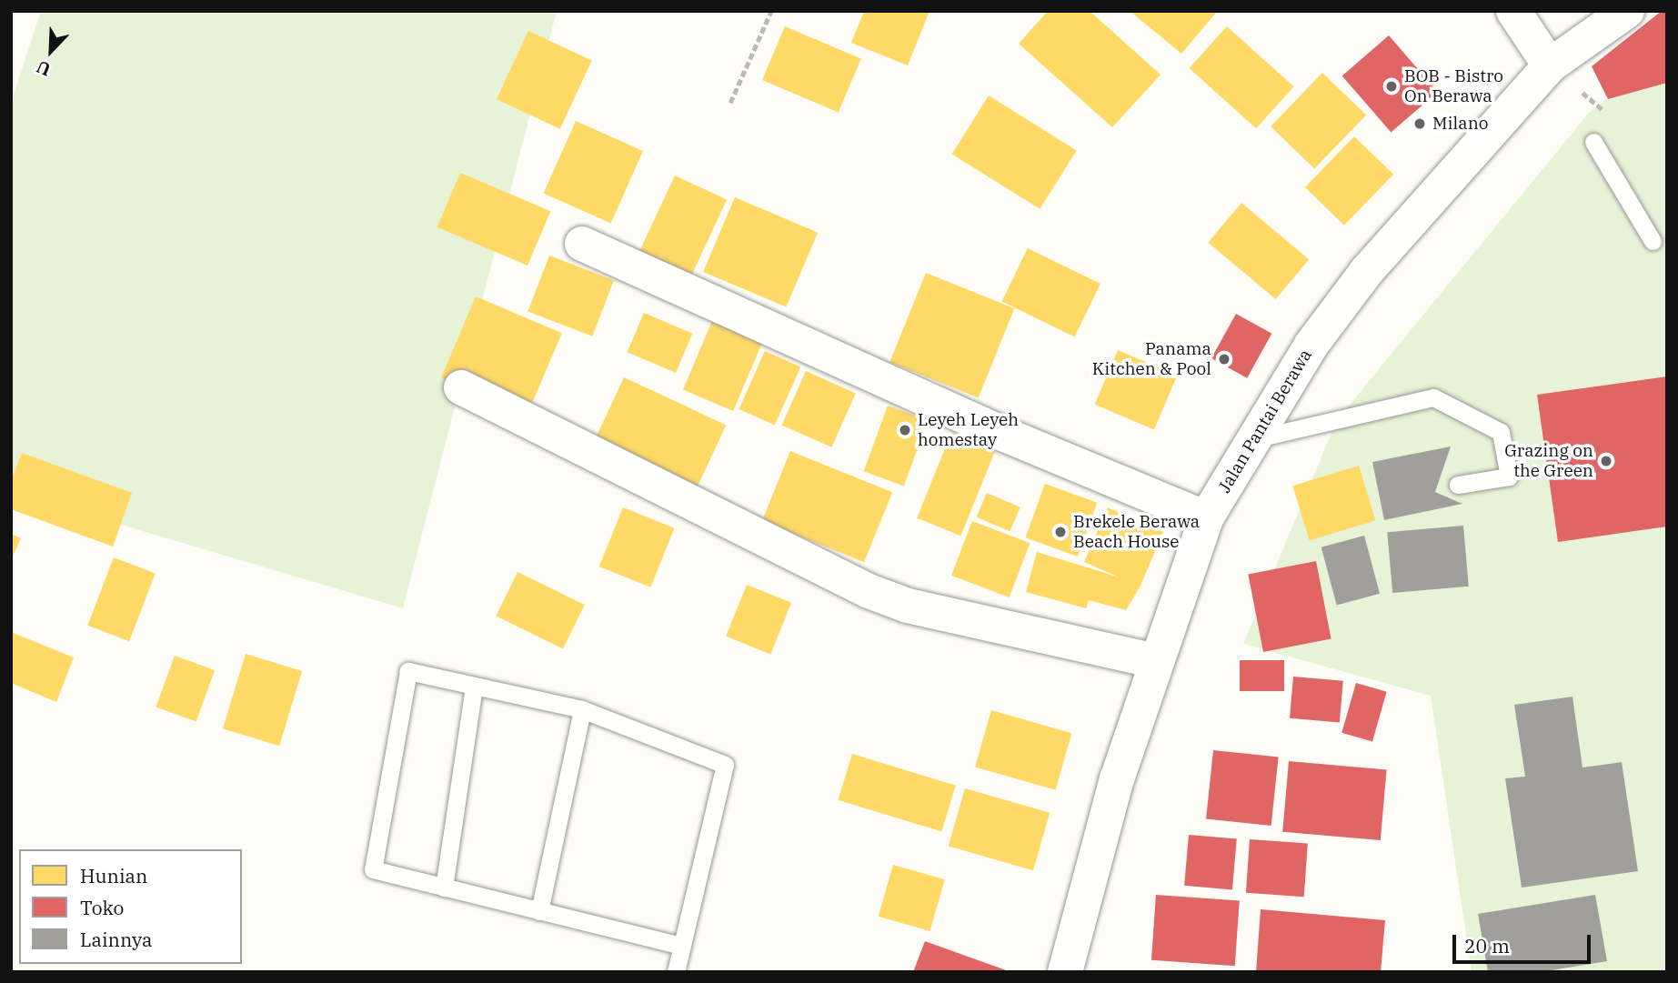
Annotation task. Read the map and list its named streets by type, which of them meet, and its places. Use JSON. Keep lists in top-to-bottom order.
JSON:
{
  "streets": {
    "street": ["Jalan Pantai Berawa"]
  },
  "places": [
    "BOB - Bistro On Berawa",
    "Milano",
    "Panama Kitchen & Pool",
    "Leyeh Leyeh homestay",
    "Grazing on the Green",
    "Brekele Berawa Beach House"
  ],
  "legend": ["Hunian", "Toko", "Lainnya"],
  "scale_bar": "20 m",
  "north": "bottom left"
}
